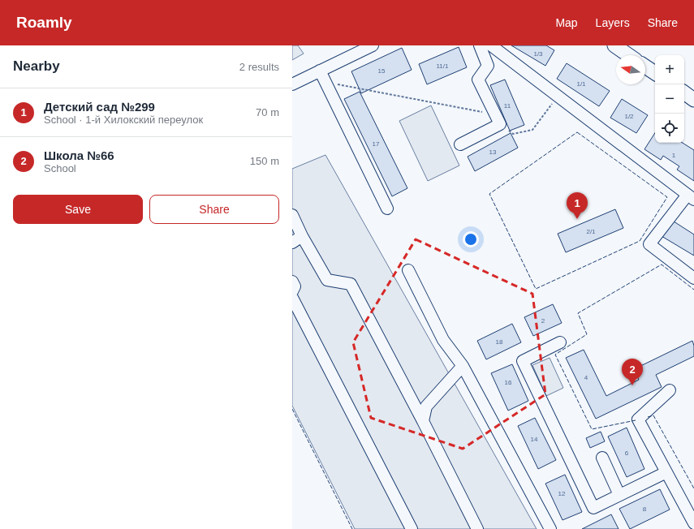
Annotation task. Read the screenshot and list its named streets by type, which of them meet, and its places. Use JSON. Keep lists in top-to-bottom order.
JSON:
{
  "house_numbers": [
    "1/3",
    "11/1",
    "15",
    "1/1",
    "11",
    "1/2",
    "17",
    "13",
    "1",
    "2/1",
    "2",
    "18",
    "4",
    "16",
    "14",
    "6",
    "12",
    "8"
  ],
  "north": "left",
  "page": {
    "header": "Roamly",
    "nav": ["Map", "Layers", "Share"],
    "heading": ["Nearby", "2 results"],
    "map_buttons": ["+", "−"],
    "list": [
      {
        "mark": "1",
        "name": "Детский сад №299",
        "note": "School · 1-й Хилокский переулок",
        "value": "70 m"
      },
      {
        "mark": "2",
        "name": "Школа №66",
        "note": "School",
        "value": "150 m"
      }
    ],
    "buttons": ["Save", "Share"],
    "pins": ["1", "2"]
  }
}
